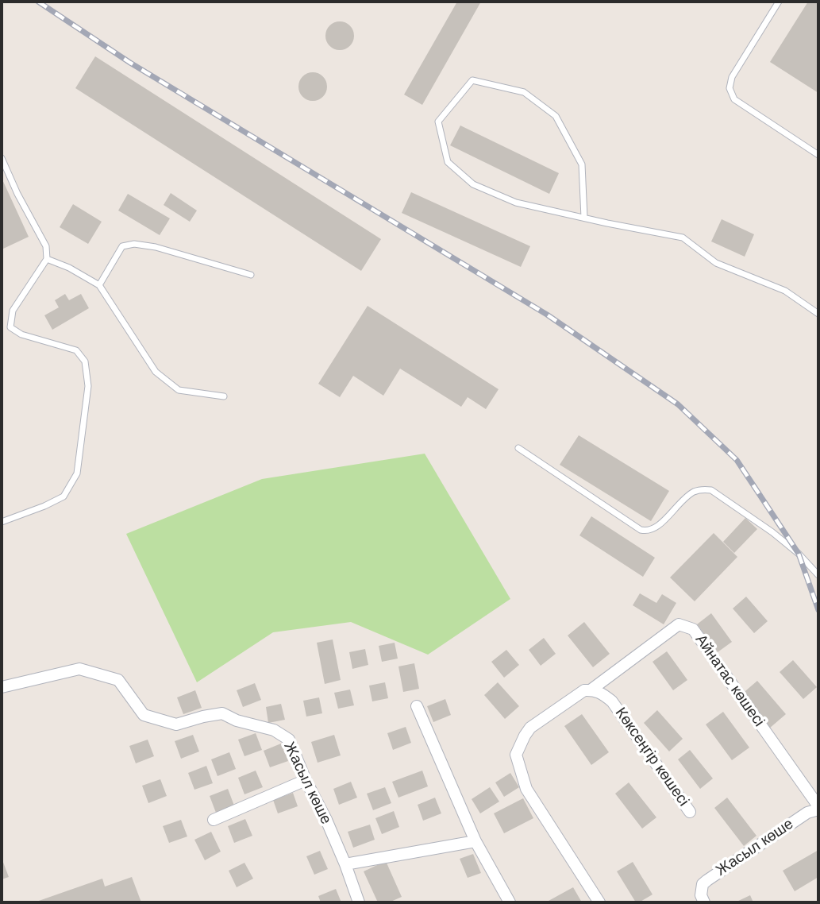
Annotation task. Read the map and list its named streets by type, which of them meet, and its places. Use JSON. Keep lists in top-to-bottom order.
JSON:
{
  "streets": {
    "street": ["Айнатас көшесі", "Көксеңгір көшесі", "Жасыл көше"]
  },
  "crossings": [
    ["Айнатас көшесі", "Көксеңгір көшесі"],
    ["Айнатас көшесі", "Жасыл көше"]
  ]
}
